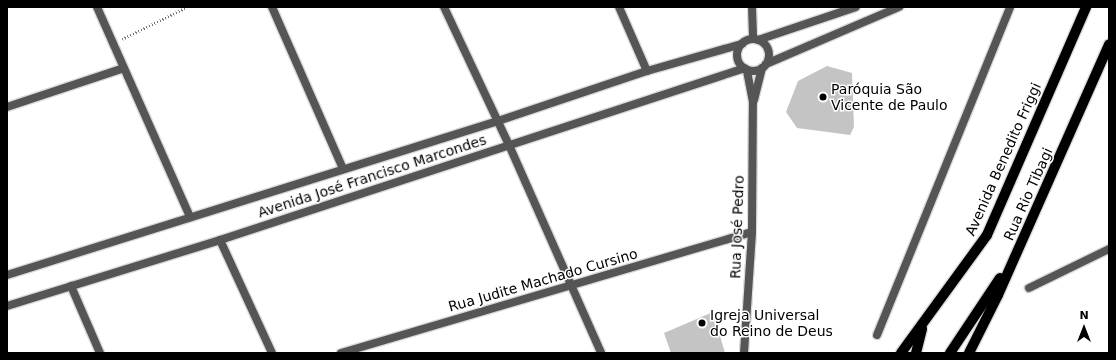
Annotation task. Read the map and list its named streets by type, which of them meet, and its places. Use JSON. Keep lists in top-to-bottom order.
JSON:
{
  "streets": {
    "main road": ["Avenida Benedito Friggi", "Rua Rio Tibagi"],
    "street": ["Avenida José Francisco Marcondes", "Rua José Pedro", "Rua Judite Machado Cursino"]
  },
  "crossings": [
    ["Avenida José Francisco Marcondes", "Rua José Pedro"],
    ["Rua José Pedro", "Rua Judite Machado Cursino"]
  ],
  "places": ["Paróquia São Vicente de Paulo", "Igreja Universal do Reino de Deus"],
  "north": "top"
}
